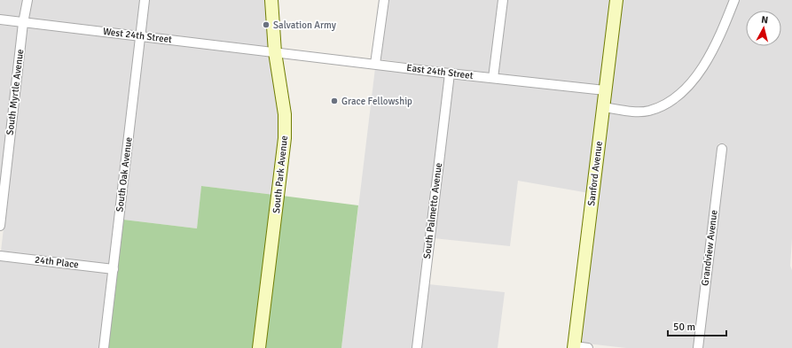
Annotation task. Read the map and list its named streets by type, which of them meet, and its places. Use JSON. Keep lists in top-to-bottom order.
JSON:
{
  "streets": {
    "street": [
      "West 24th Street",
      "East 24th Street",
      "South Myrtle Avenue",
      "Sanford Avenue",
      "South Oak Avenue",
      "South Park Avenue",
      "South Palmetto Avenue",
      "Grandview Avenue",
      "24th Place"
    ]
  },
  "crossings": [
    ["West 24th Street", "East 24th Street"],
    ["West 24th Street", "South Myrtle Avenue"],
    ["West 24th Street", "South Oak Avenue"],
    ["West 24th Street", "South Park Avenue"],
    ["East 24th Street", "Sanford Avenue"],
    ["East 24th Street", "South Park Avenue"],
    ["East 24th Street", "South Palmetto Avenue"],
    ["South Oak Avenue", "24th Place"]
  ],
  "places": ["Salvation Army", "Grace Fellowship"],
  "scale_bar": "50 m",
  "north": "top"
}
